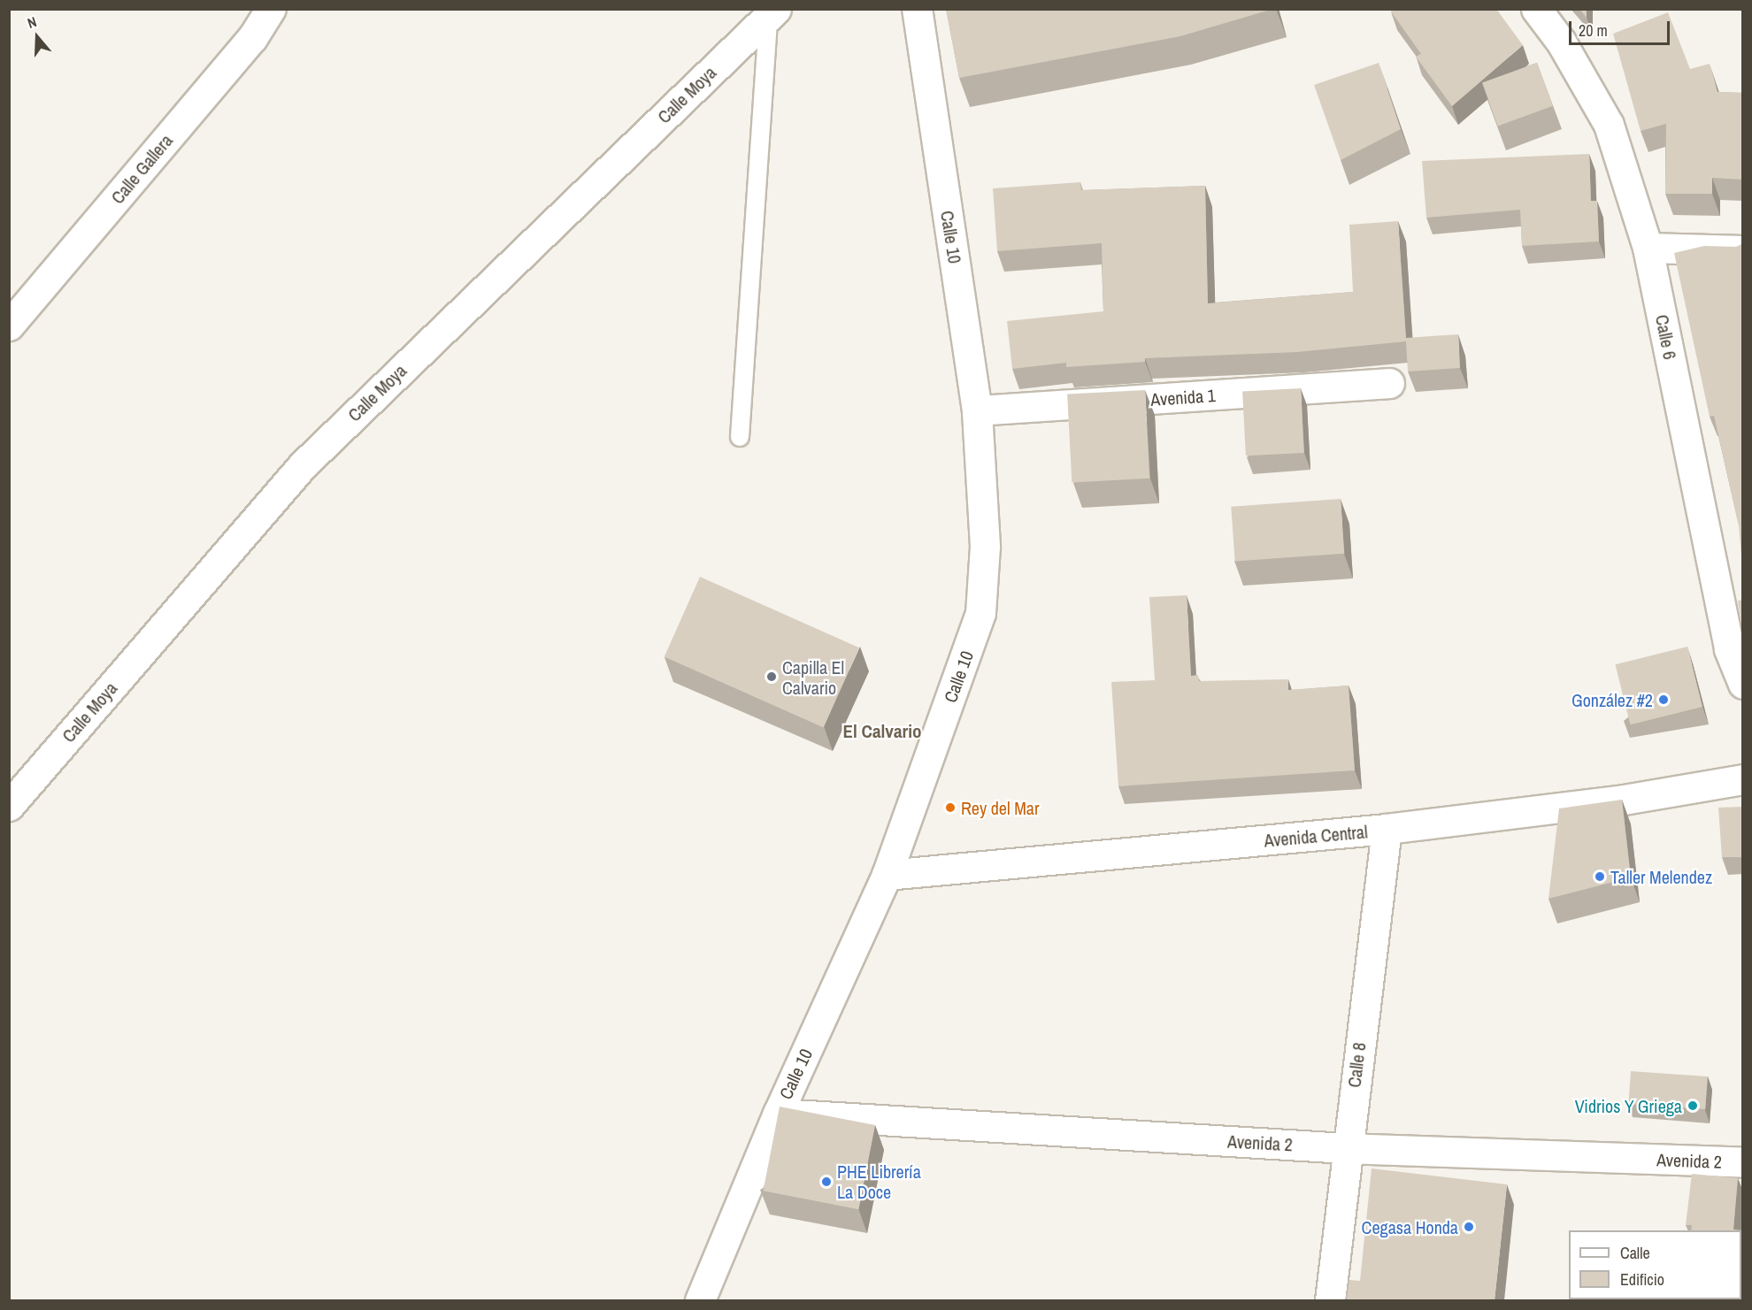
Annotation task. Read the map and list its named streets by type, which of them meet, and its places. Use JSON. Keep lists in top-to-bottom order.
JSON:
{
  "streets": {
    "street": [
      "Calle Moya",
      "Calle Gallera",
      "Calle 10",
      "Calle 6",
      "Avenida 1",
      "Avenida Central",
      "Calle 8",
      "Avenida 2"
    ]
  },
  "crossings": [
    ["Calle 10", "Avenida 1"],
    ["Calle 10", "Avenida Central"],
    ["Calle 10", "Avenida 2"],
    ["Avenida Central", "Calle 8"],
    ["Calle 8", "Avenida 2"]
  ],
  "districts": ["El Calvario"],
  "places": [
    "Capilla El Calvario",
    "González #2",
    "Rey del Mar",
    "Taller Melendez",
    "Vidrios Y Griega",
    "PHE Librería La Doce",
    "Cegasa Honda"
  ],
  "legend": ["Calle", "Edificio"],
  "scale_bar": "20 m",
  "north": "top"
}
